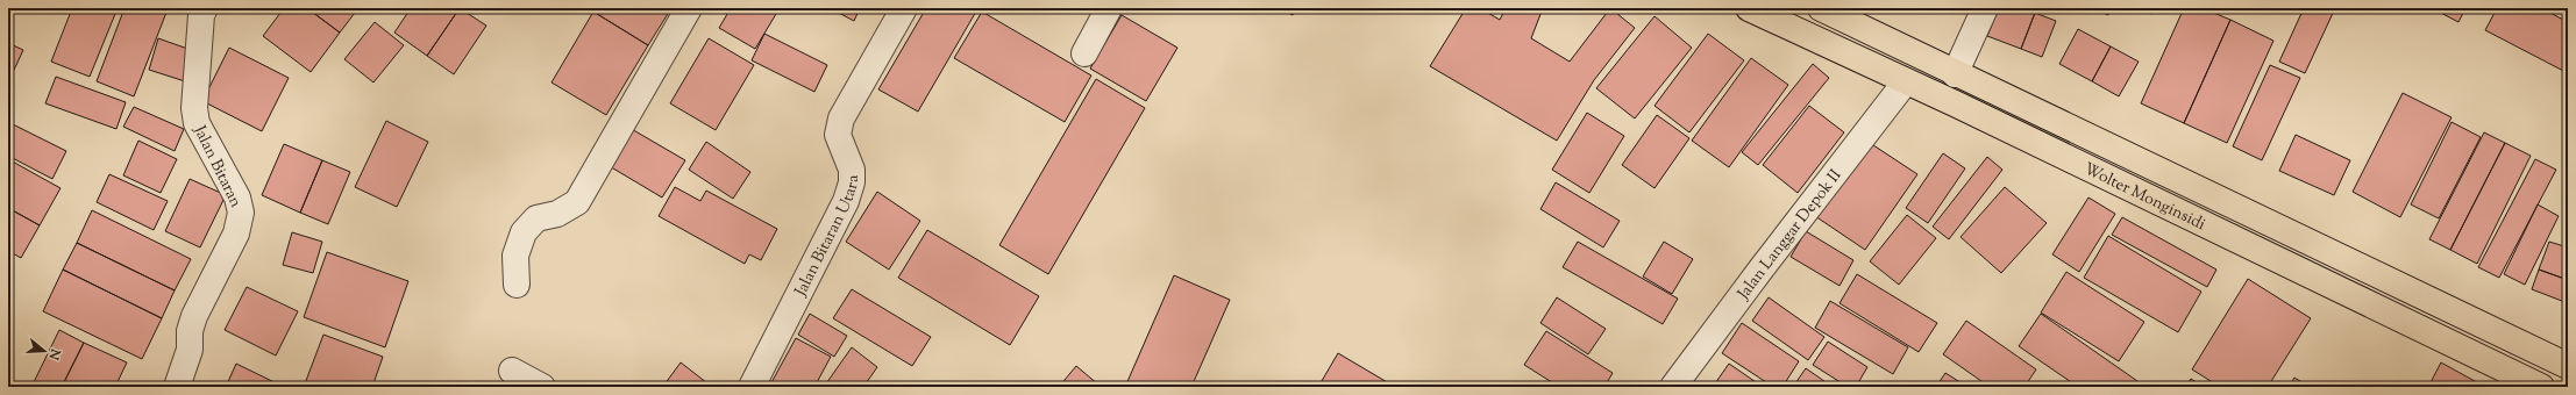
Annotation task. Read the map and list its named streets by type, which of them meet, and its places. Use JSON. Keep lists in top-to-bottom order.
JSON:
{
  "streets": {
    "main road": ["Wolter Monginsidi"],
    "street": ["Jalan Bitaran", "Jalan Langgar Depok II", "Jalan Bitaran Utara"]
  },
  "crossings": [
    ["Wolter Monginsidi", "Jalan Langgar Depok II"]
  ],
  "north": "right"
}
